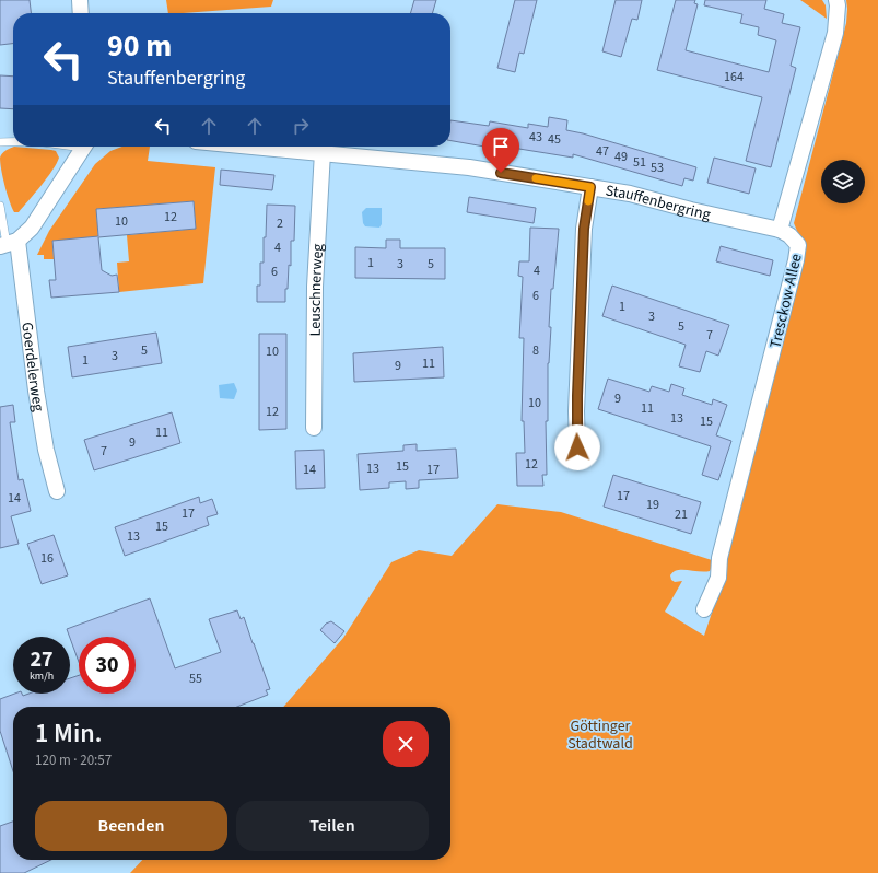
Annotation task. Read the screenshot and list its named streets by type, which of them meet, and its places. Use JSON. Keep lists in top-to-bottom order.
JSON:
{
  "streets": {
    "street": [
      "Stauffenbergring",
      "Leuschnerweg",
      "Tresckow-Allee",
      "Goerdelerweg"
    ]
  },
  "crossings": [
    ["Stauffenbergring", "Leuschnerweg"],
    ["Stauffenbergring", "Tresckow-Allee"]
  ],
  "parks": ["Göttinger Stadtwald"],
  "house_numbers": [
    "164",
    "43",
    "45",
    "47",
    "49",
    "51",
    "53",
    "12",
    "10",
    "2",
    "4",
    "1",
    "3",
    "5",
    "4",
    "6",
    "6",
    "1",
    "3",
    "5",
    "7",
    "5",
    "8",
    "10",
    "3",
    "1",
    "11",
    "9",
    "9",
    "10",
    "11",
    "12",
    "13",
    "15",
    "11",
    "9",
    "7",
    "12",
    "15",
    "13",
    "14",
    "17",
    "17",
    "14",
    "19",
    "17",
    "21",
    "15",
    "13",
    "16",
    "55"
  ],
  "page": {
    "turn": ["90 m", "Stauffenbergring"],
    "speed": "27 km/h",
    "limit": "30",
    "heading": ["1 Min.", "120 m · 20:57"],
    "buttons": ["Beenden", "Teilen"]
  }
}
